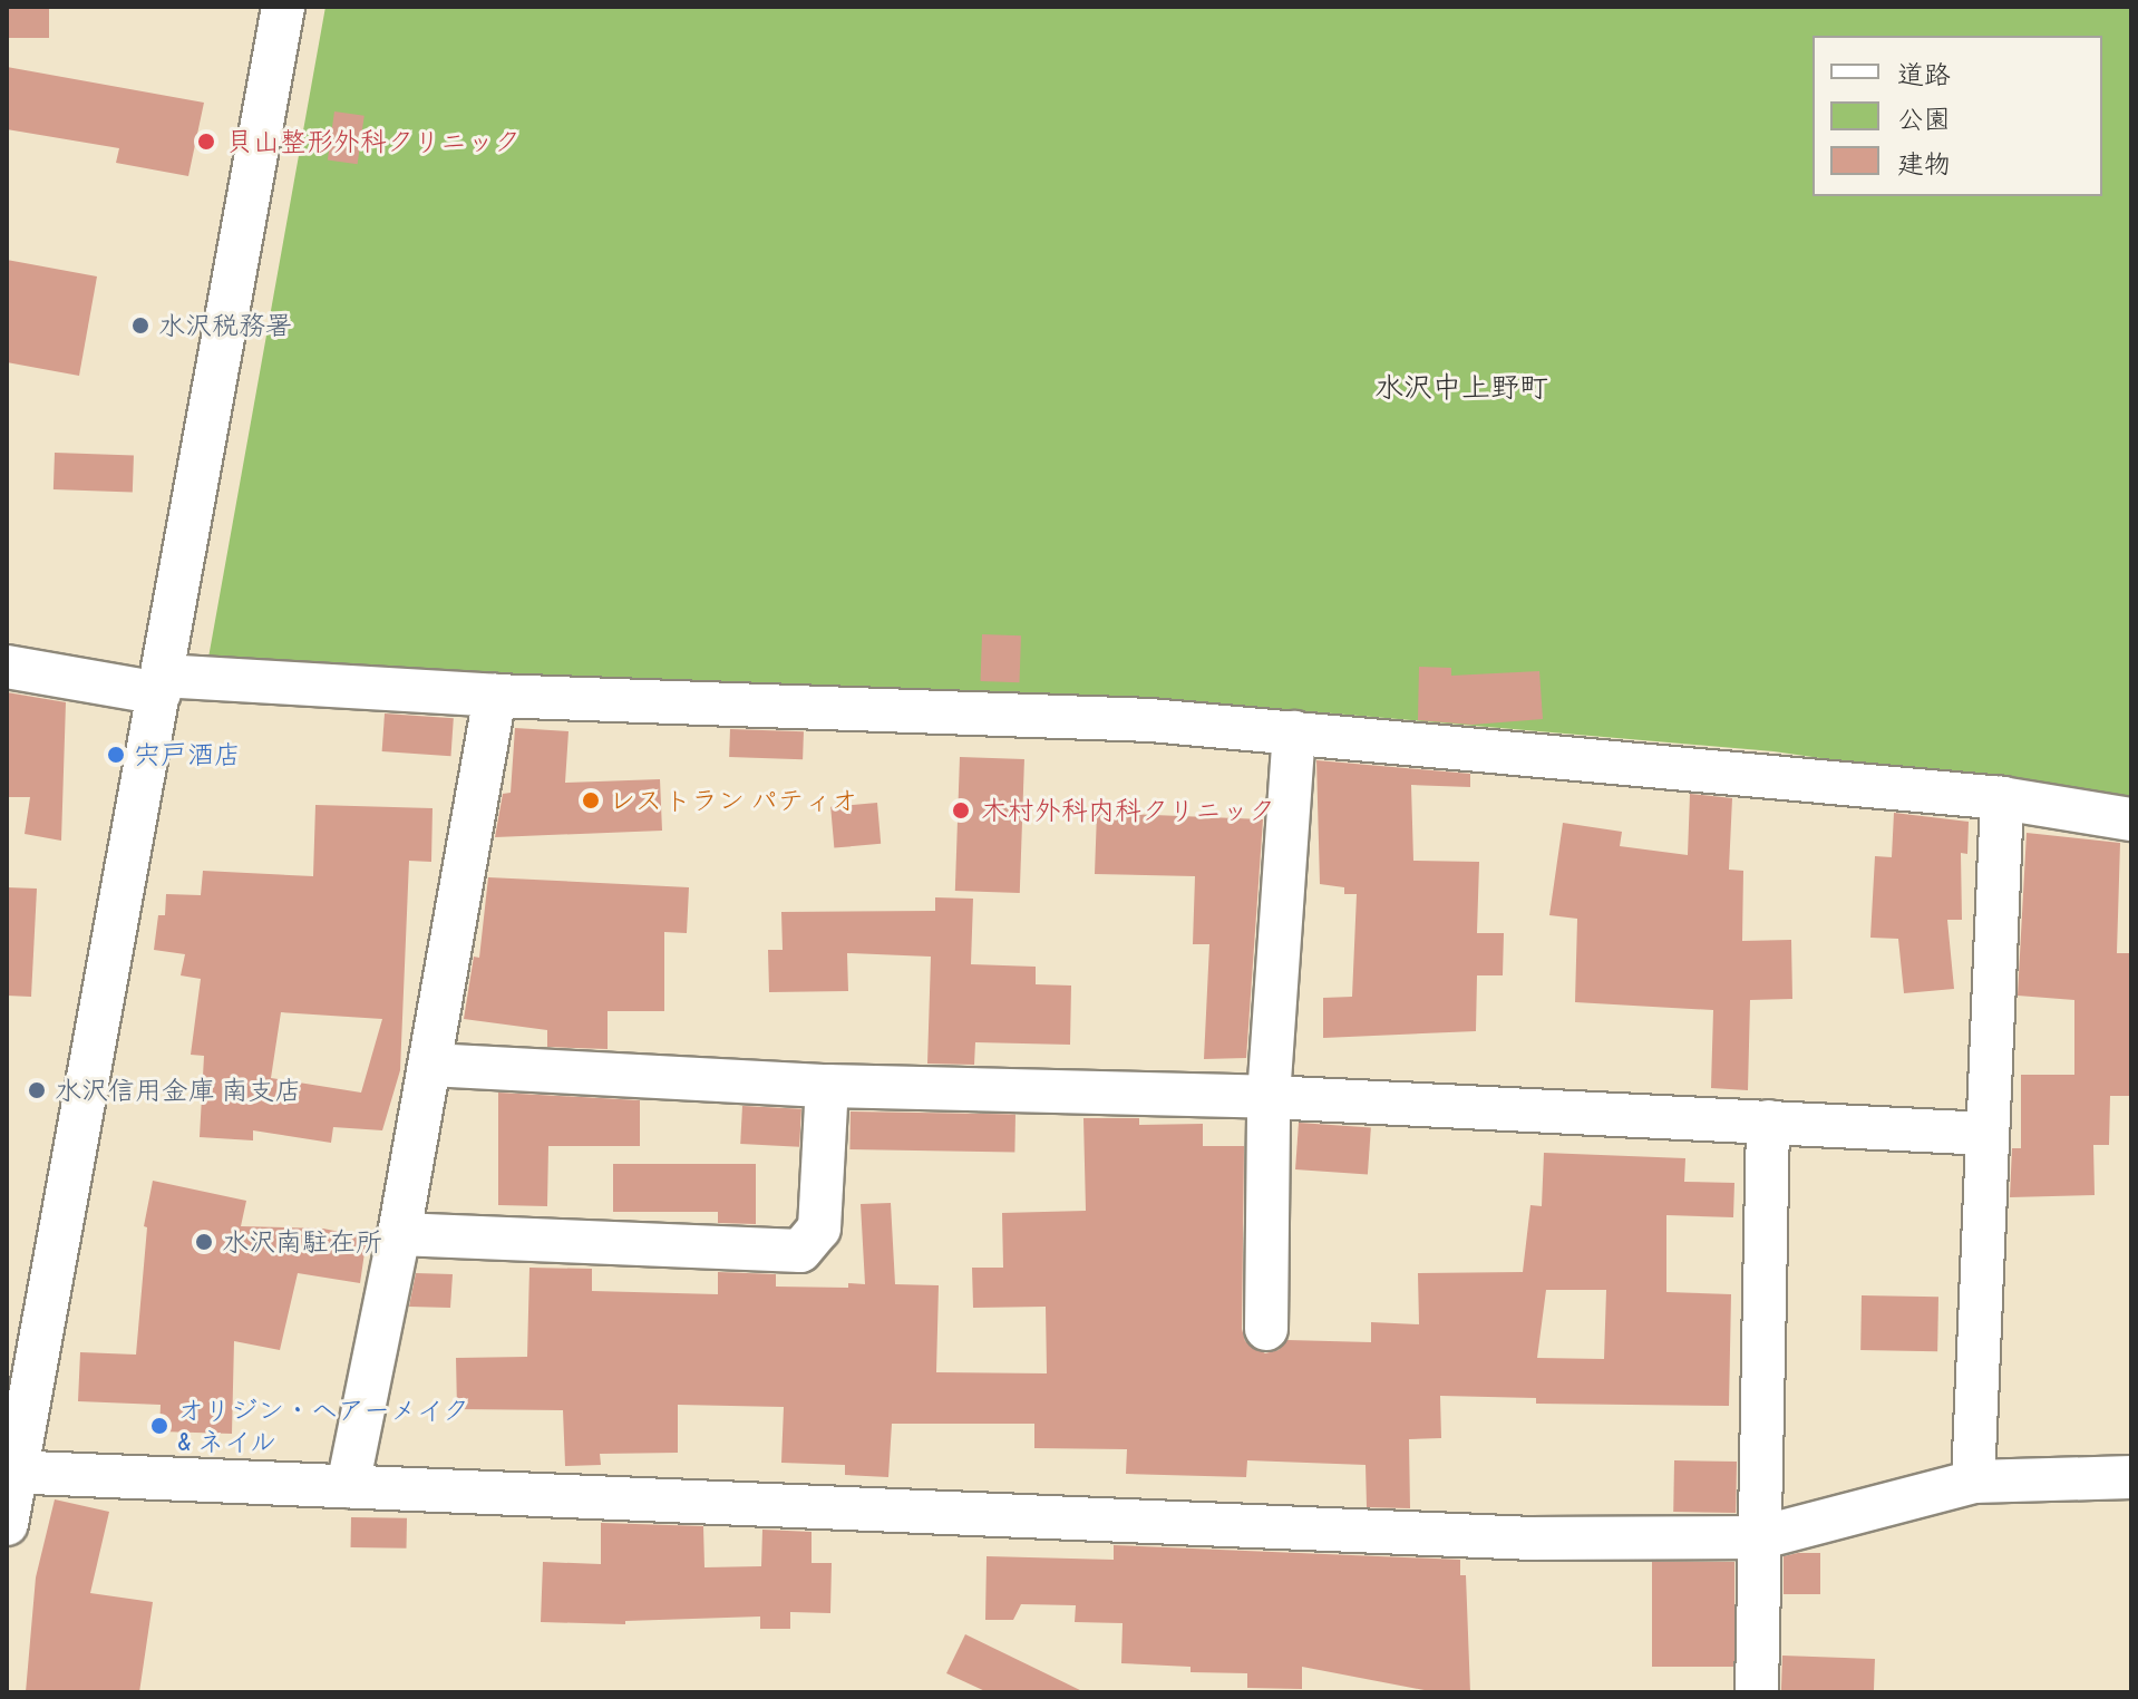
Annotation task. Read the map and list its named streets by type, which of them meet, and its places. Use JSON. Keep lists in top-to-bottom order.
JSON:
{
  "districts": ["水沢中上野町"],
  "places": [
    "貝山整形外科クリニック",
    "水沢税務署",
    "宍戸酒店",
    "レストラン パティオ",
    "木村外科内科クリニック",
    "水沢信用金庫 南支店",
    "水沢南駐在所",
    "オリジン・ヘアーメイク & ネイル"
  ],
  "legend": ["道路", "公園", "建物"]
}
